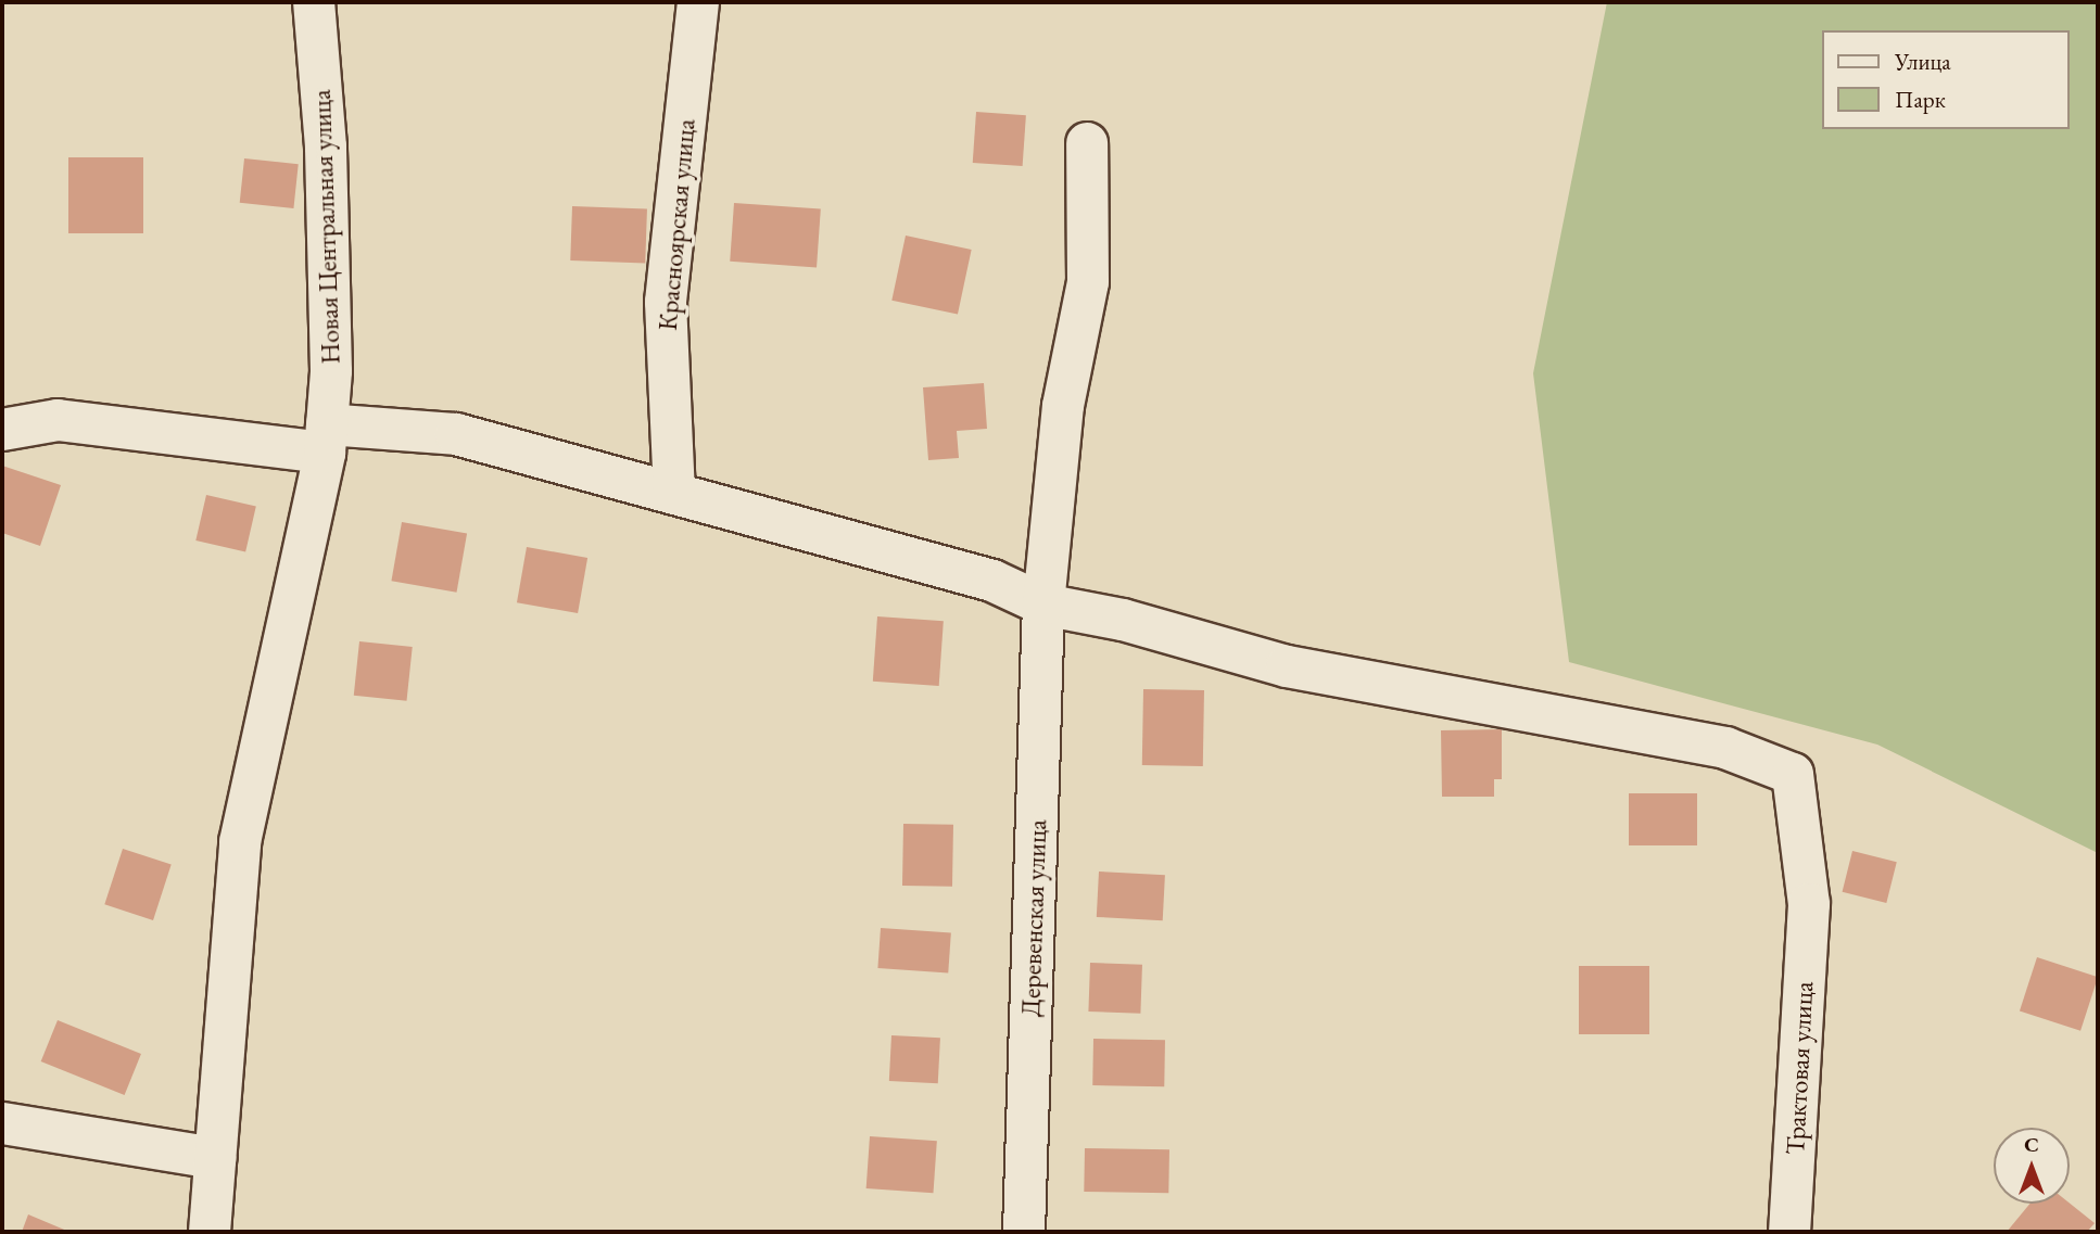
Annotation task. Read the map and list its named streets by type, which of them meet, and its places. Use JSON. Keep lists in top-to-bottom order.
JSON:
{
  "streets": {
    "street": [
      "Красноярская улица",
      "Новая Центральная улица",
      "Деревенская улица",
      "Трактовая улица"
    ]
  },
  "crossings": [
    ["Деревенская улица", "Трактовая улица"]
  ],
  "legend": ["Улица", "Парк"],
  "north": "top"
}
